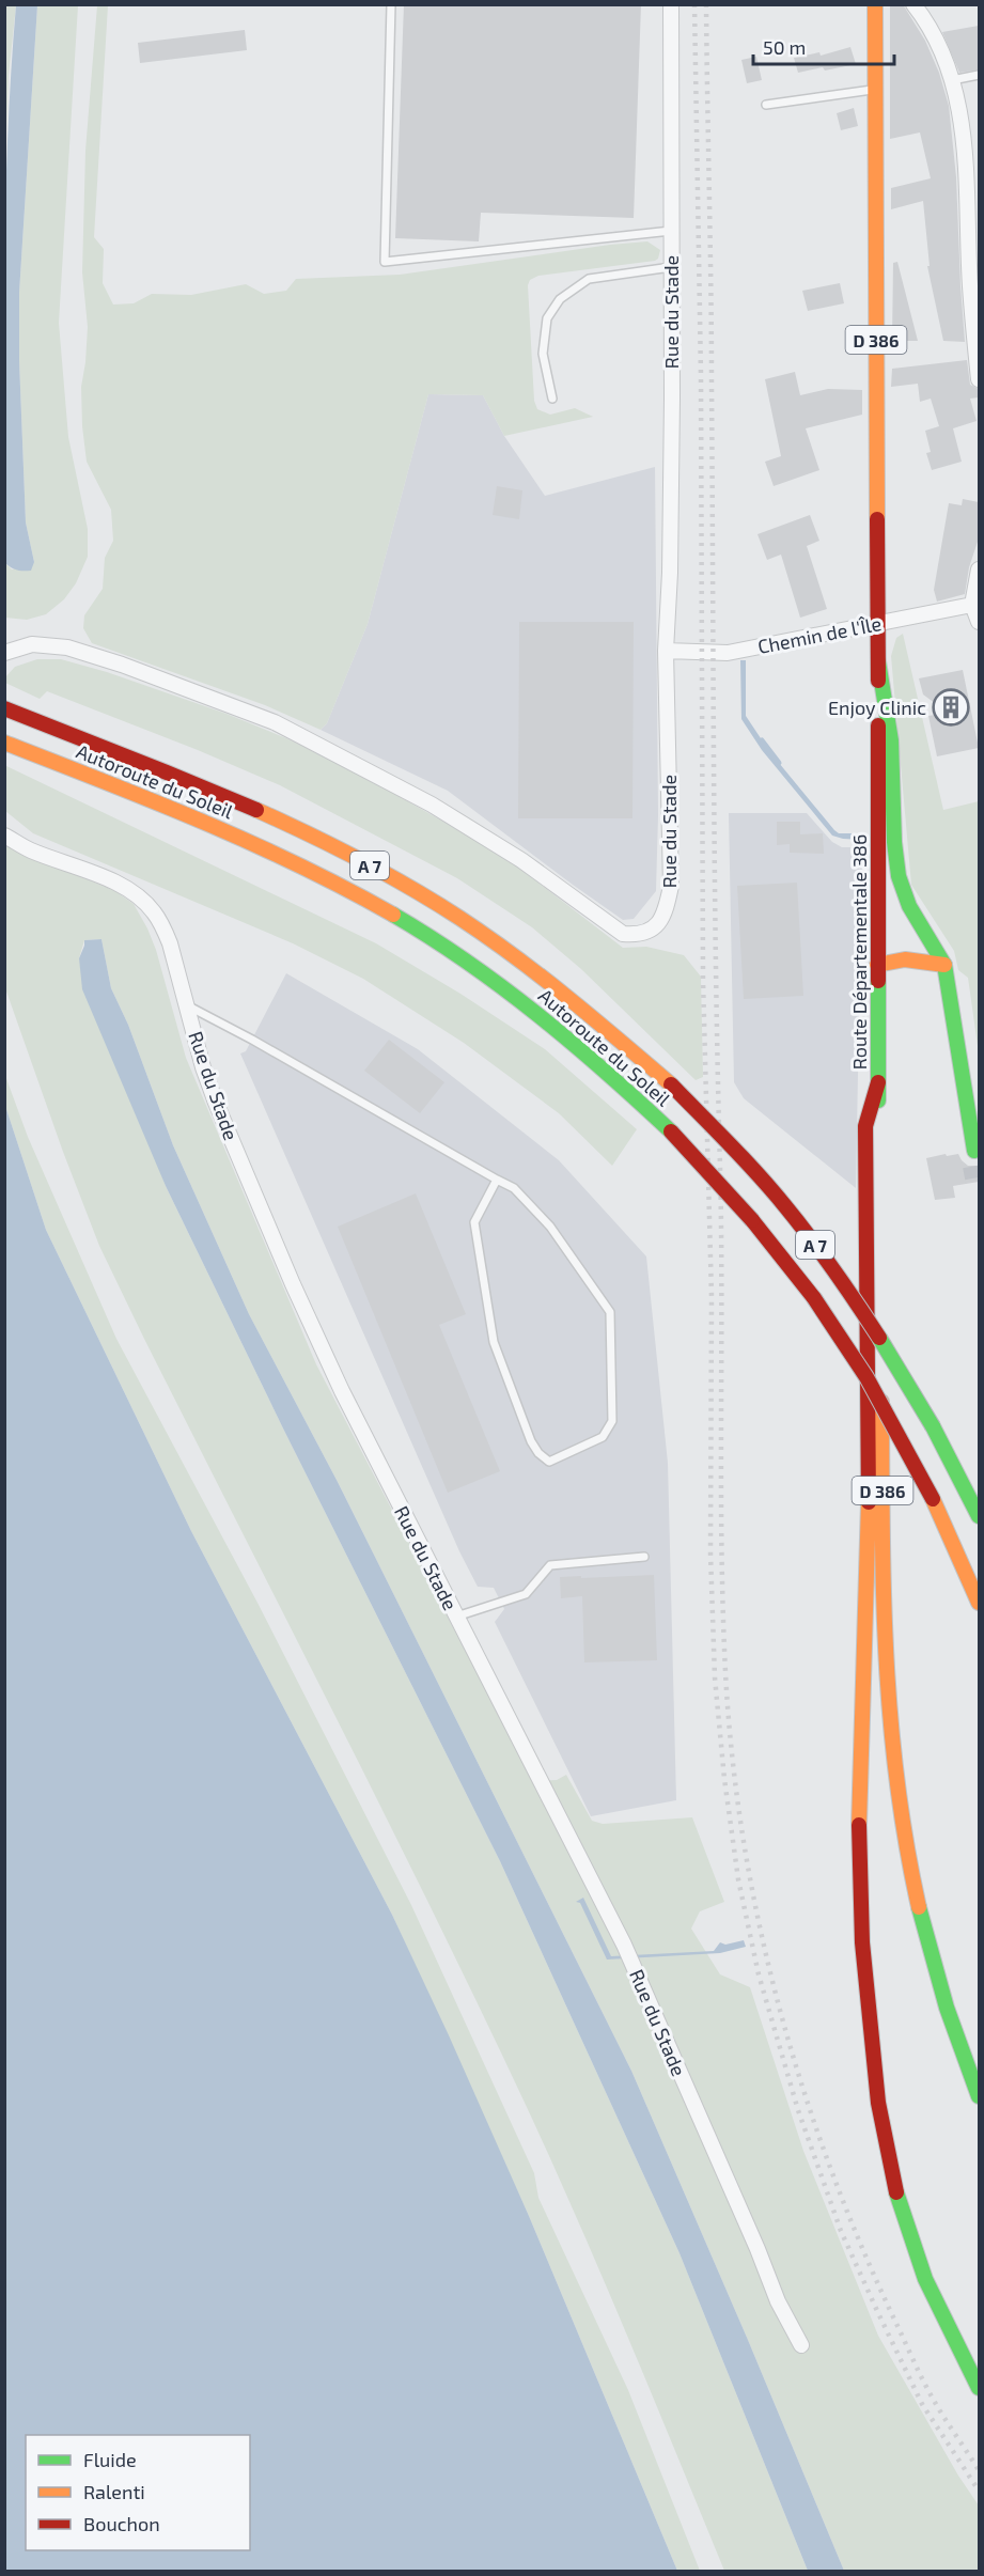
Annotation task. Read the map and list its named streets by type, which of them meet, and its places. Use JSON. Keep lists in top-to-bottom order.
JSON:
{
  "streets": {
    "main road": [
      "D 386",
      "Autoroute du Soleil",
      "A 7",
      "Route Départementale 386"
    ],
    "street": ["Rue du Stade", "Chemin de l'Île"]
  },
  "crossings": [
    ["Rue du Stade", "Chemin de l'Île"],
    ["D 386", "Route Départementale 386"],
    ["Chemin de l'Île", "Route Départementale 386"]
  ],
  "places": {
    "building": ["Enjoy Clinic"]
  },
  "legend": ["Fluide", "Ralenti", "Bouchon"],
  "scale_bar": "50 m"
}
